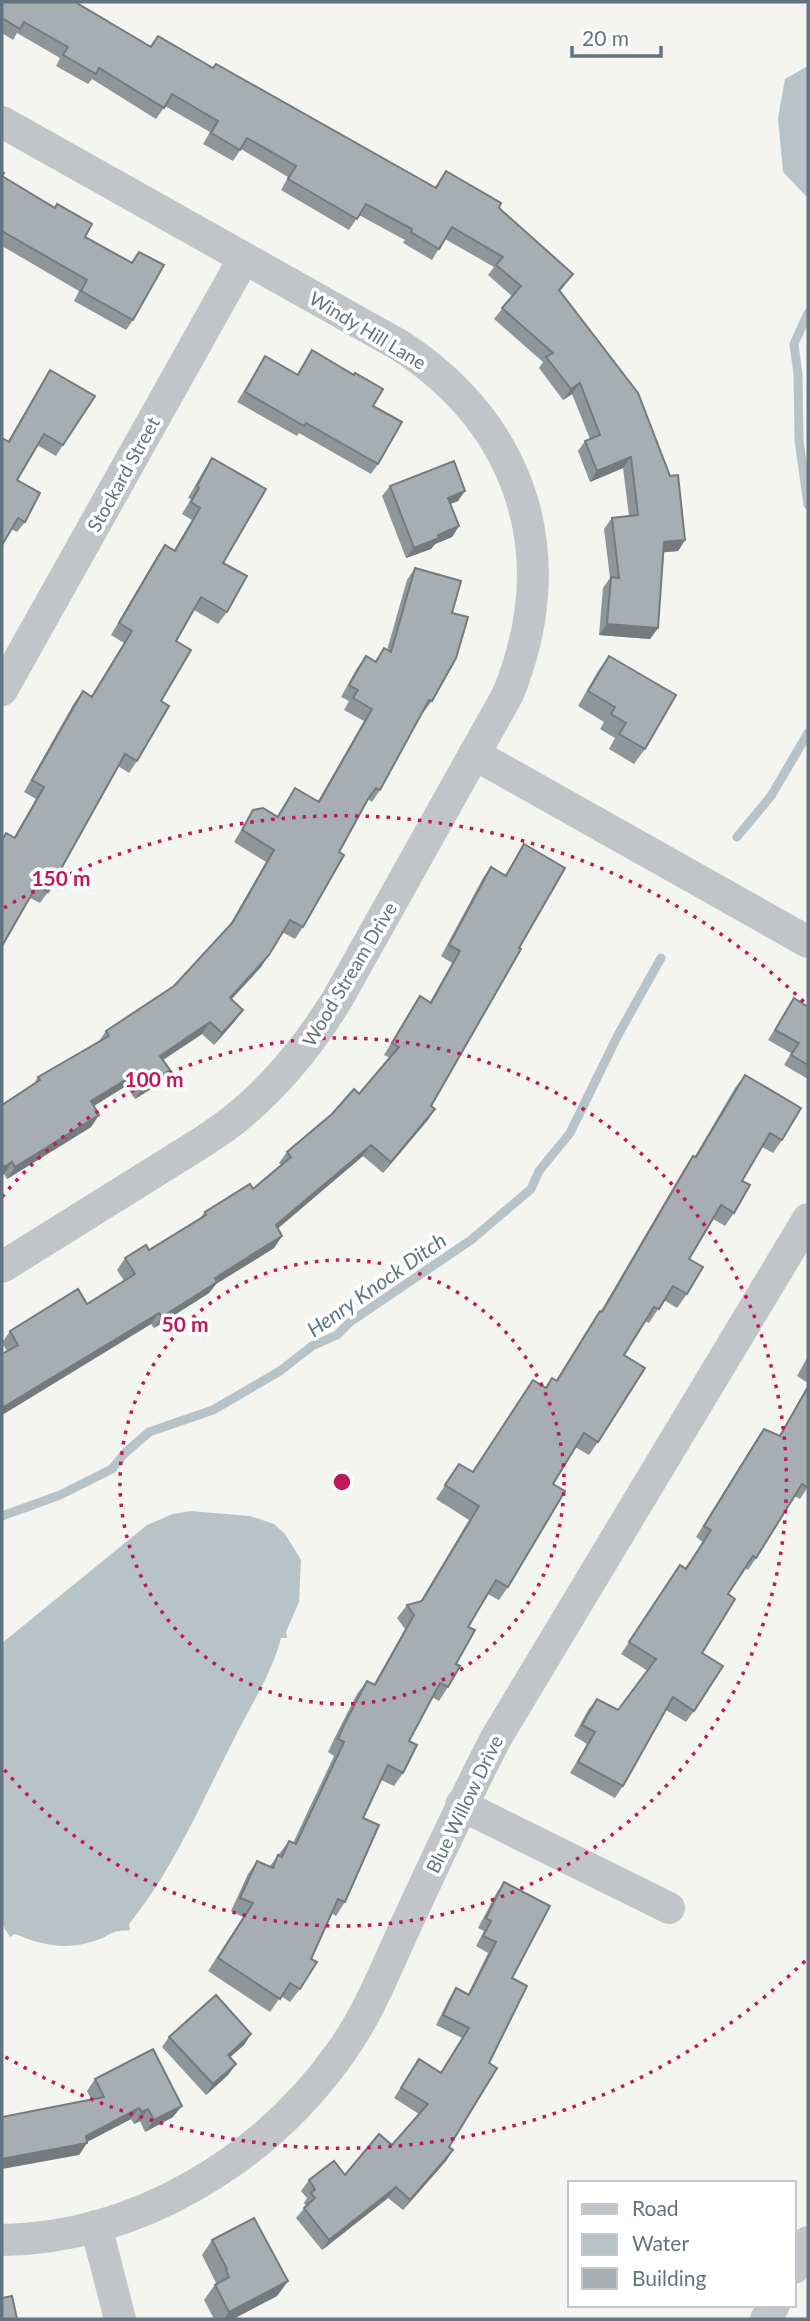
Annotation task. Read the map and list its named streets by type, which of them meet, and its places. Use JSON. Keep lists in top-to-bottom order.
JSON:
{
  "streets": {
    "street": [
      "Windy Hill Lane",
      "Stockard Street",
      "Wood Stream Drive",
      "Blue Willow Drive"
    ]
  },
  "crossings": [
    ["Windy Hill Lane", "Stockard Street"],
    ["Windy Hill Lane", "Wood Stream Drive"]
  ],
  "water": ["Henry Knock Ditch"],
  "legend": ["Road", "Water", "Building"],
  "scale_bar": "20 m",
  "rings": ["150 m", "100 m", "50 m"]
}
